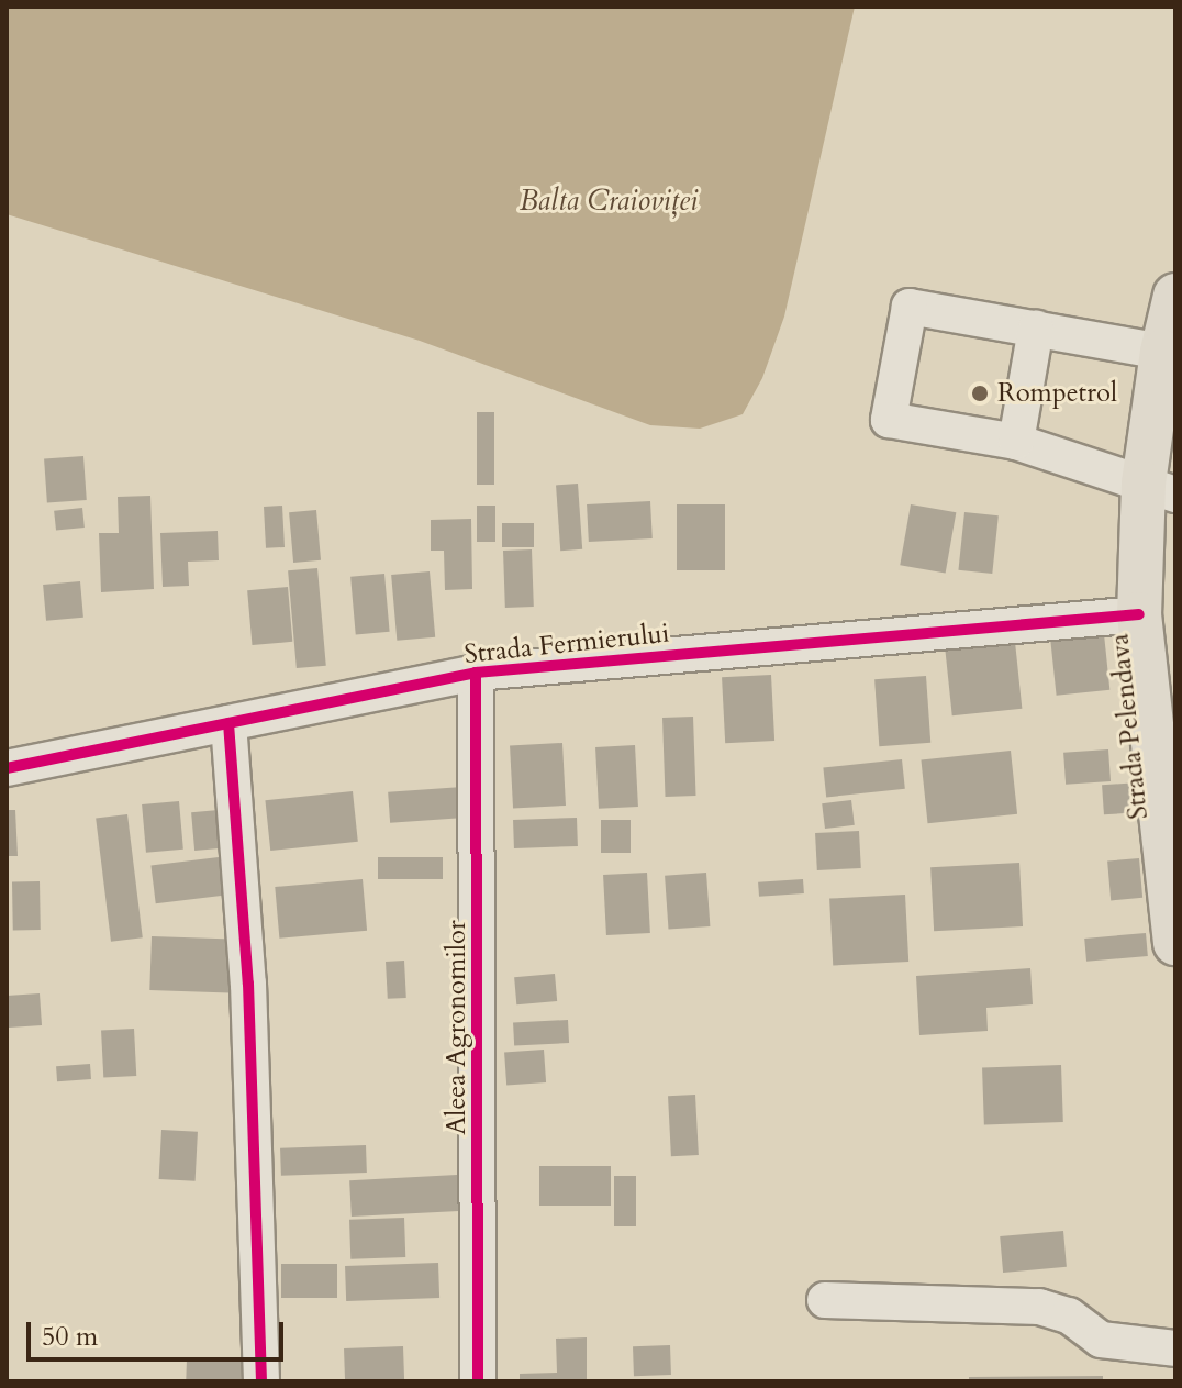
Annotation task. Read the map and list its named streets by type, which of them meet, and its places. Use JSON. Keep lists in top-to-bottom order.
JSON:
{
  "streets": {
    "main road": ["Strada Pelendava"],
    "street": ["Strada Fermierului", "Aleea Agronomilor"]
  },
  "crossings": [
    ["Strada Fermierului", "Strada Pelendava"],
    ["Strada Fermierului", "Aleea Agronomilor"]
  ],
  "water": ["Balta Craioviței"],
  "places": ["Rompetrol"],
  "scale_bar": "50 m"
}
